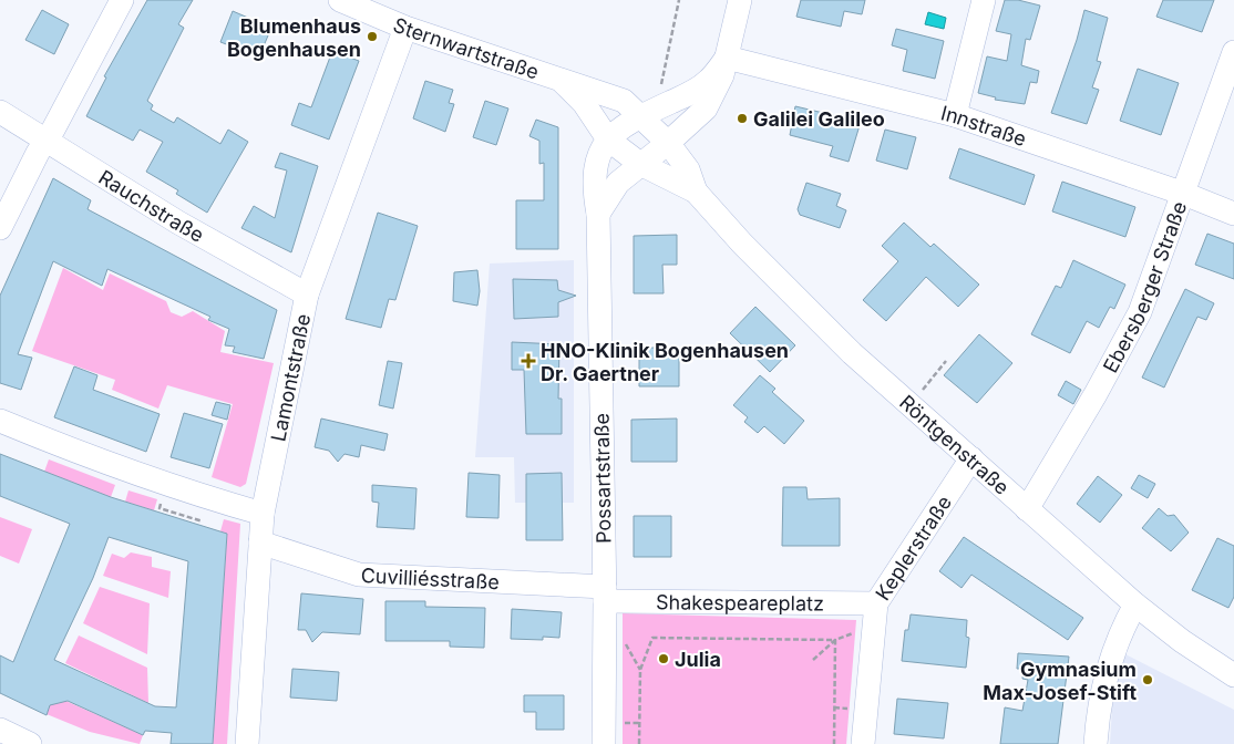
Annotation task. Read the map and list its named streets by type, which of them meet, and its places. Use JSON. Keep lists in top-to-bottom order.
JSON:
{
  "streets": {
    "street": [
      "Sternwartstraße",
      "Innstraße",
      "Rauchstraße",
      "Ebersberger Straße",
      "Lamontstraße",
      "Röntgenstraße",
      "Possartstraße",
      "Keplerstraße",
      "Cuvilliésstraße",
      "Shakespeareplatz"
    ]
  },
  "crossings": [
    ["Sternwartstraße", "Lamontstraße"],
    ["Sternwartstraße", "Röntgenstraße"],
    ["Sternwartstraße", "Possartstraße"],
    ["Innstraße", "Ebersberger Straße"],
    ["Rauchstraße", "Lamontstraße"],
    ["Ebersberger Straße", "Röntgenstraße"],
    ["Lamontstraße", "Cuvilliésstraße"],
    ["Röntgenstraße", "Keplerstraße"],
    ["Possartstraße", "Cuvilliésstraße"],
    ["Possartstraße", "Shakespeareplatz"],
    ["Keplerstraße", "Shakespeareplatz"],
    ["Cuvilliésstraße", "Shakespeareplatz"]
  ],
  "places": {
    "other": [
      "Blumenhaus Bogenhausen",
      "Galilei Galileo",
      "Julia",
      "Gymnasium Max-Josef-Stift"
    ],
    "health": ["HNO-Klinik Bogenhausen Dr. Gaertner"]
  }
}
